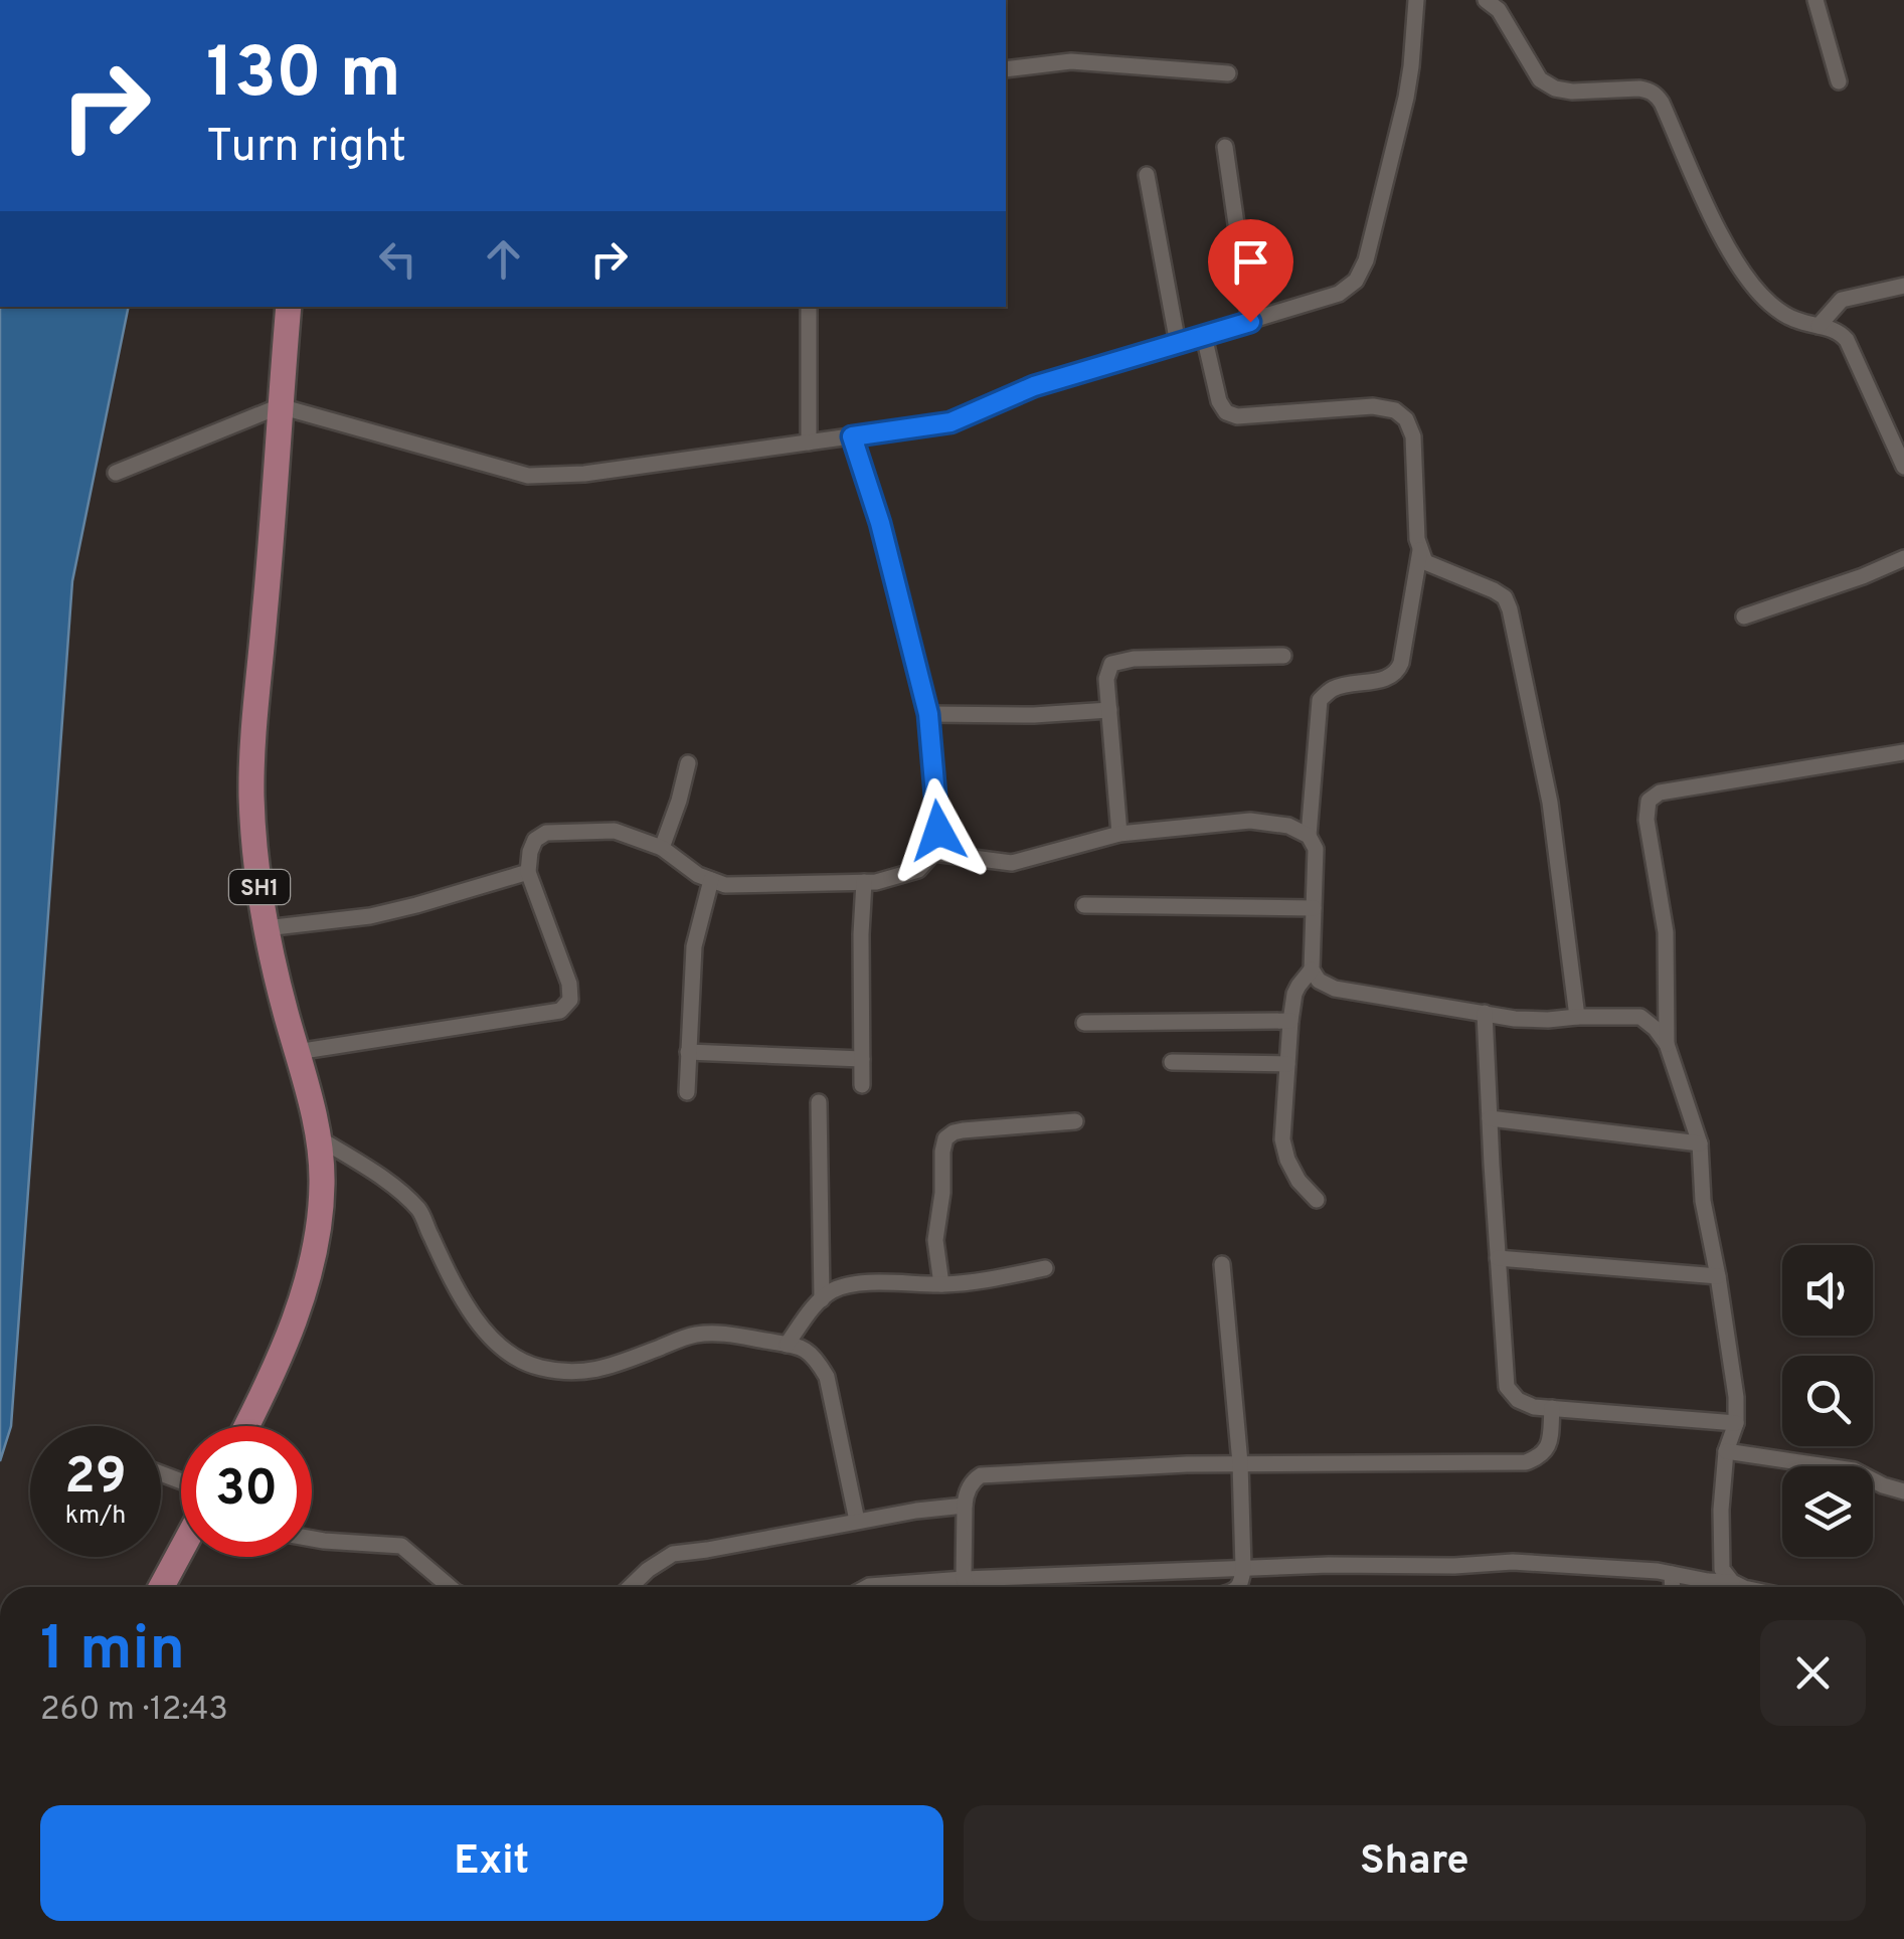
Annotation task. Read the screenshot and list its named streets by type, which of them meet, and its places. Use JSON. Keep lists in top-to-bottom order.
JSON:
{
  "streets": {
    "main road": ["SH1"]
  },
  "page": {
    "turn": ["130 m", "Turn right"],
    "speed": "29 km/h",
    "limit": "30",
    "heading": ["1 min", "260 m · 12:43"],
    "buttons": ["Exit", "Share"]
  }
}
